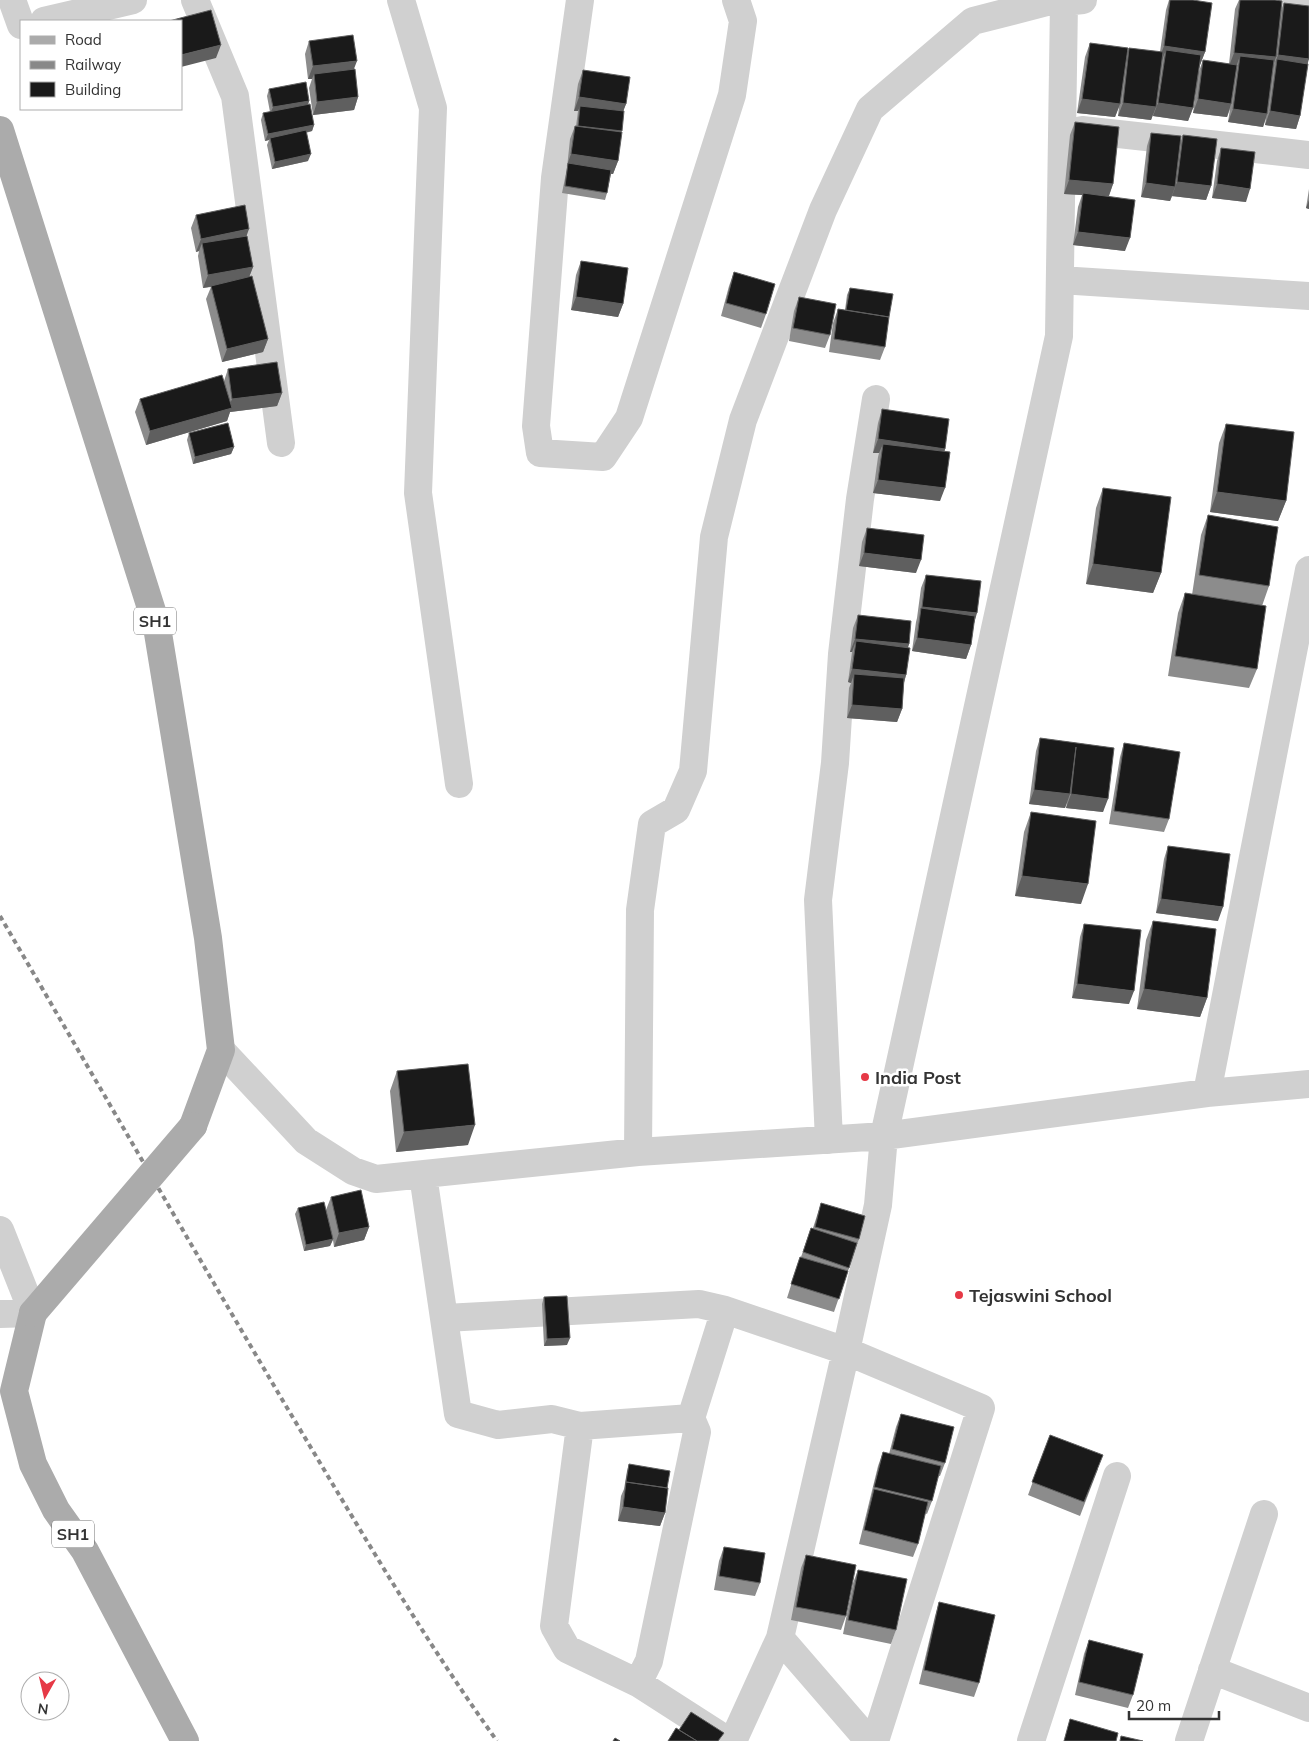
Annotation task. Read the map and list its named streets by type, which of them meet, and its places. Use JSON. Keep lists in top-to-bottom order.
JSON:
{
  "streets": {
    "main road": ["SH1"]
  },
  "places": ["India Post", "Tejaswini School"],
  "legend": ["Road", "Railway", "Building"],
  "scale_bar": "20 m",
  "north": "bottom"
}
